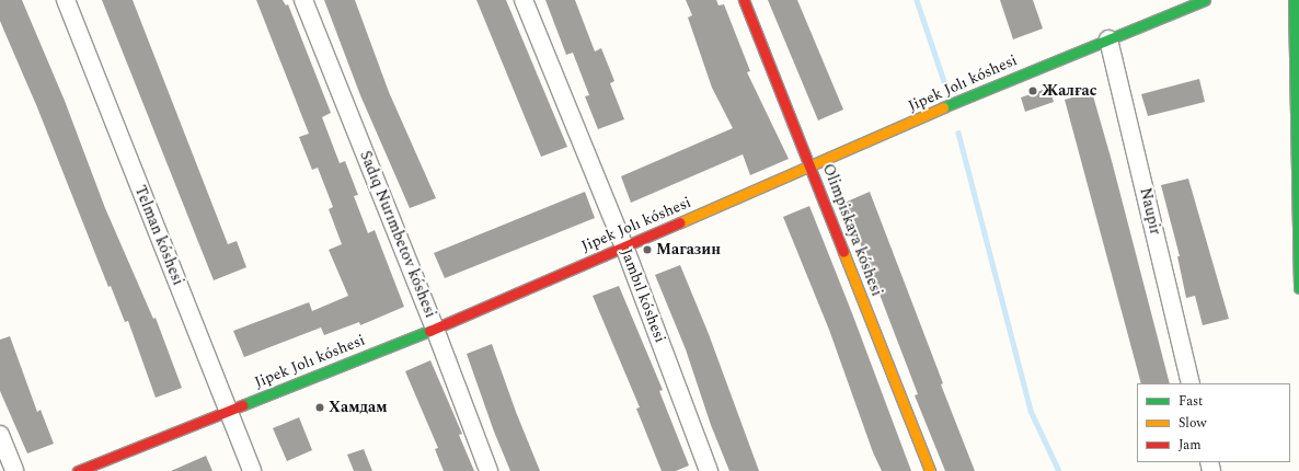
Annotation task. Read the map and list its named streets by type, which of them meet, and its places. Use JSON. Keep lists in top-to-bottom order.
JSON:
{
  "streets": {
    "main road": ["Jipek Jolı kóshesi", "Olimpiskaya kóshesi"],
    "street": [
      "Naupir",
      "Sadıq Nurımbetov kóshesi",
      "Telman kóshesi",
      "Jambıl kóshesi"
    ]
  },
  "crossings": [
    ["Jipek Jolı kóshesi", "Naupir"],
    ["Jipek Jolı kóshesi", "Olimpiskaya kóshesi"],
    ["Jipek Jolı kóshesi", "Sadıq Nurımbetov kóshesi"],
    ["Jipek Jolı kóshesi", "Telman kóshesi"],
    ["Jipek Jolı kóshesi", "Jambıl kóshesi"]
  ],
  "places": ["Жалғас", "Магазин", "Хамдам"],
  "legend": ["Fast", "Slow", "Jam"]
}
